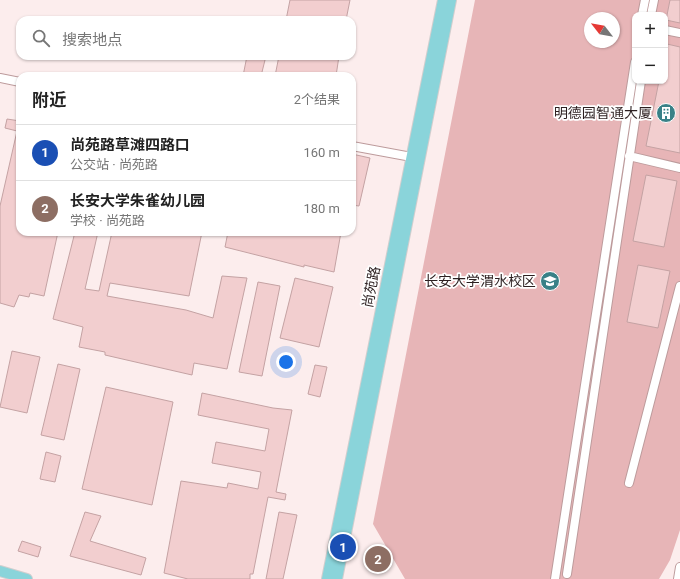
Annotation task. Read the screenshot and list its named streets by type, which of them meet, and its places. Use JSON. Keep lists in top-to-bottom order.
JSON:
{
  "streets": {
    "main road": ["尚苑路"]
  },
  "places": {
    "building": ["明德园智通大厦"],
    "school or university": ["长安大学渭水校区"]
  },
  "north": "top left",
  "page": {
    "map_buttons": ["+", "−"],
    "search": "搜索地点",
    "heading": ["附近", "2个结果"],
    "list": [
      {
        "mark": "1",
        "name": "尚苑路草滩四路口",
        "note": "公交站 · 尚苑路",
        "value": "160 m"
      },
      {
        "mark": "2",
        "name": "长安大学朱雀幼儿园",
        "note": "学校 · 尚苑路",
        "value": "180 m"
      }
    ],
    "pins": ["1", "2"]
  }
}
